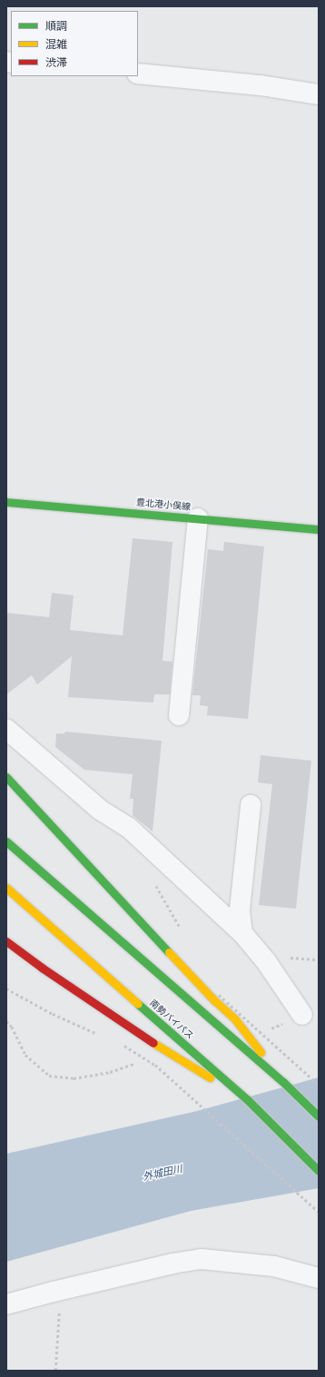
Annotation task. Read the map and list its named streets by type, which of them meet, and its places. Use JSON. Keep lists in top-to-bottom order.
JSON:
{
  "streets": {
    "main road": ["豊北港小俣線", "南勢バイパス"]
  },
  "water": ["外城田川"],
  "legend": ["順調", "混雑", "渋滞"]
}
